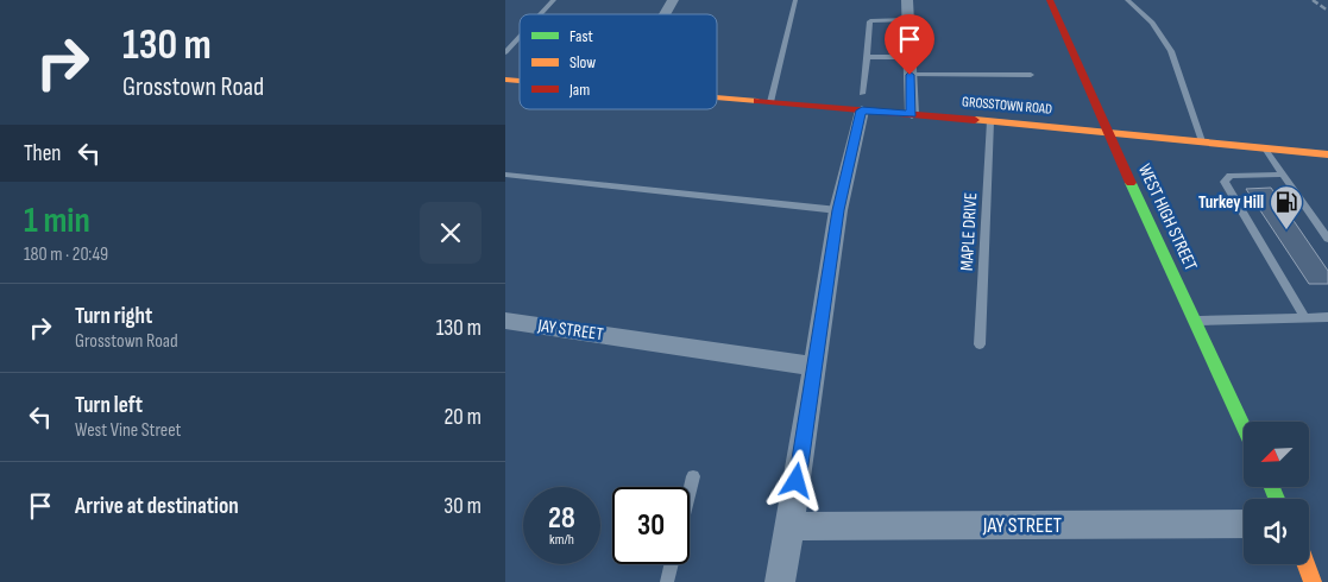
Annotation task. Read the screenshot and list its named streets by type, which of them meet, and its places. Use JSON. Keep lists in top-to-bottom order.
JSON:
{
  "streets": {
    "street": ["GROSSTOWN ROAD", "WEST HIGH STREET", "JAY STREET"],
    "lane": ["MAPLE DRIVE"]
  },
  "crossings": [
    ["GROSSTOWN ROAD", "WEST HIGH STREET"],
    ["GROSSTOWN ROAD", "MAPLE DRIVE"]
  ],
  "places": {
    "fuel station": ["Turkey Hill"]
  },
  "legend": ["Fast", "Slow", "Jam"],
  "north": "bottom left",
  "page": {
    "turn": ["130 m", "Grosstown Road"],
    "then": "Then",
    "heading": ["1 min", "180 m · 20:49"],
    "list": [
      {
        "name": "Turn right",
        "note": "Grosstown Road",
        "value": "130 m"
      },
      {
        "name": "Turn left",
        "note": "West Vine Street",
        "value": "20 m"
      },
      {
        "name": "Arrive at destination",
        "value": "30 m"
      }
    ],
    "speed": "28 km/h",
    "limit": "30"
  }
}
